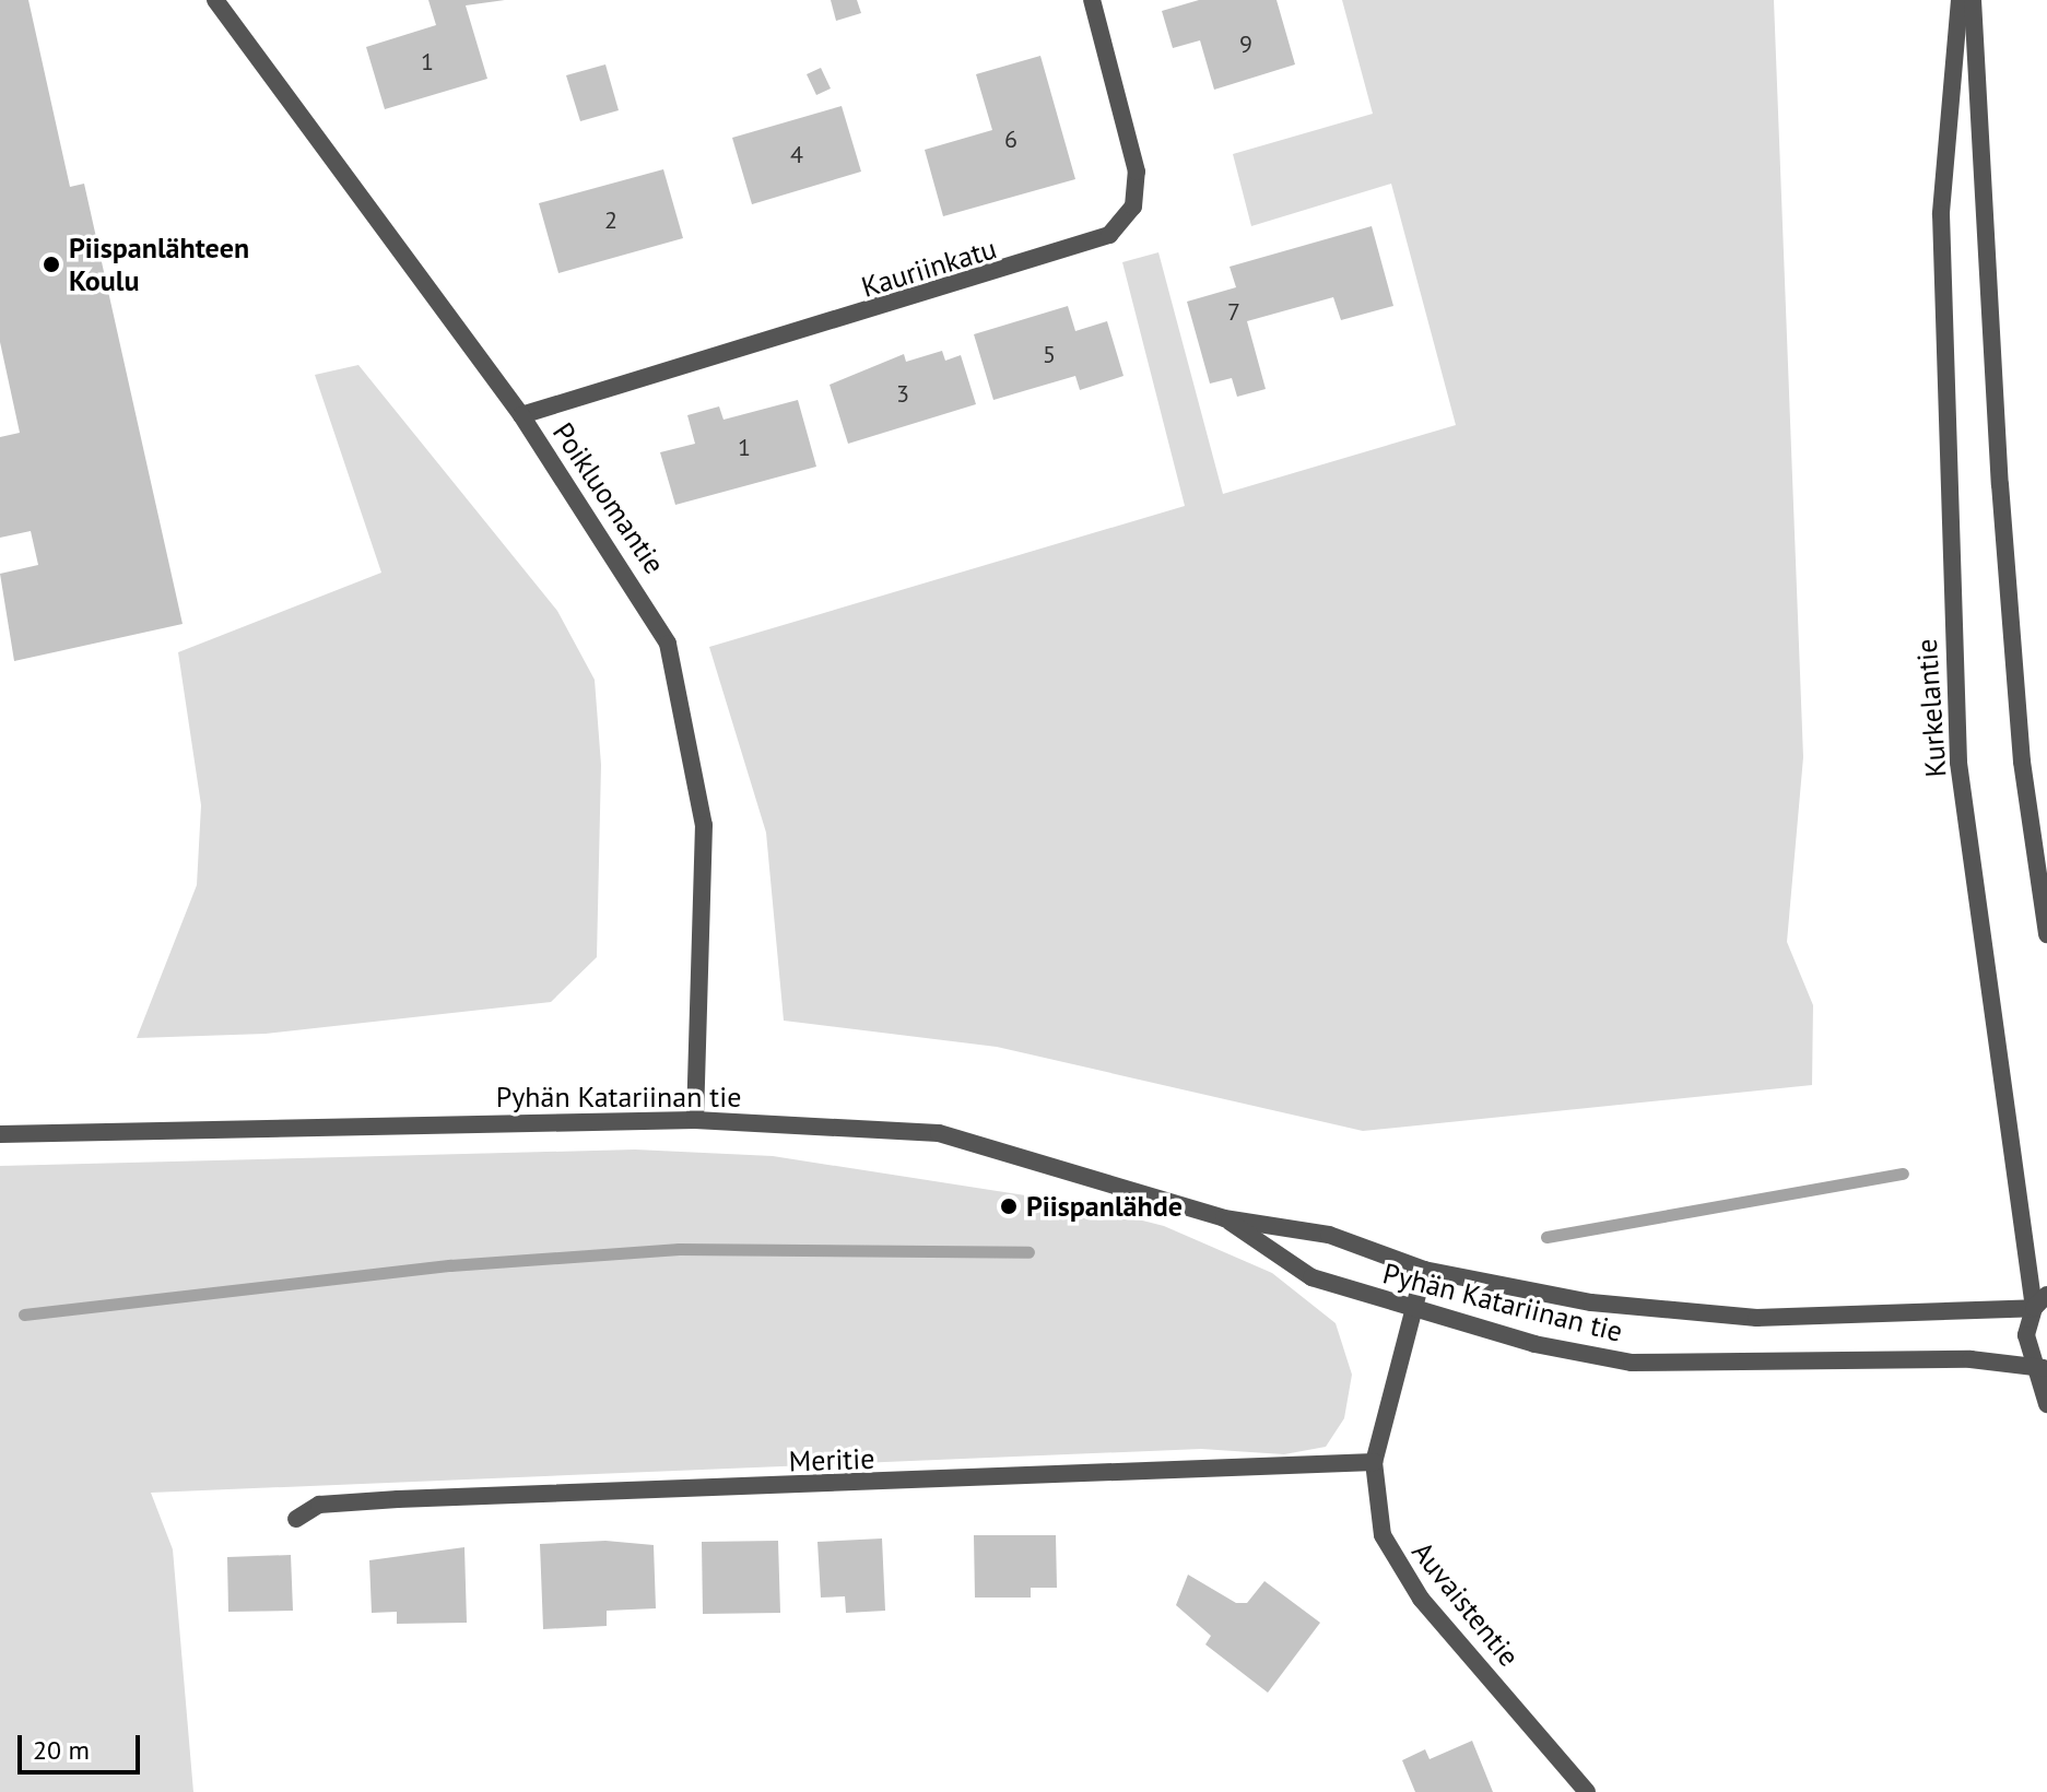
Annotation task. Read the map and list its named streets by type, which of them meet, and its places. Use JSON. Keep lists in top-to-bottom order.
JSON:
{
  "streets": {
    "street": [
      "Kauriinkatu",
      "Poikluomantie",
      "Kurkelantie",
      "Pyhän Katariinan tie",
      "Meritie",
      "Auvaistentie"
    ]
  },
  "crossings": [
    ["Kauriinkatu", "Poikluomantie"],
    ["Poikluomantie", "Pyhän Katariinan tie"],
    ["Kurkelantie", "Pyhän Katariinan tie"],
    ["Pyhän Katariinan tie", "Auvaistentie"],
    ["Meritie", "Auvaistentie"]
  ],
  "places": ["Piispanlähteen Koulu", "Piispanlähde"],
  "house_numbers": [
    "9",
    "1",
    "6",
    "4",
    "2",
    "7",
    "5",
    "3",
    "1"
  ],
  "scale_bar": "20 m"
}
